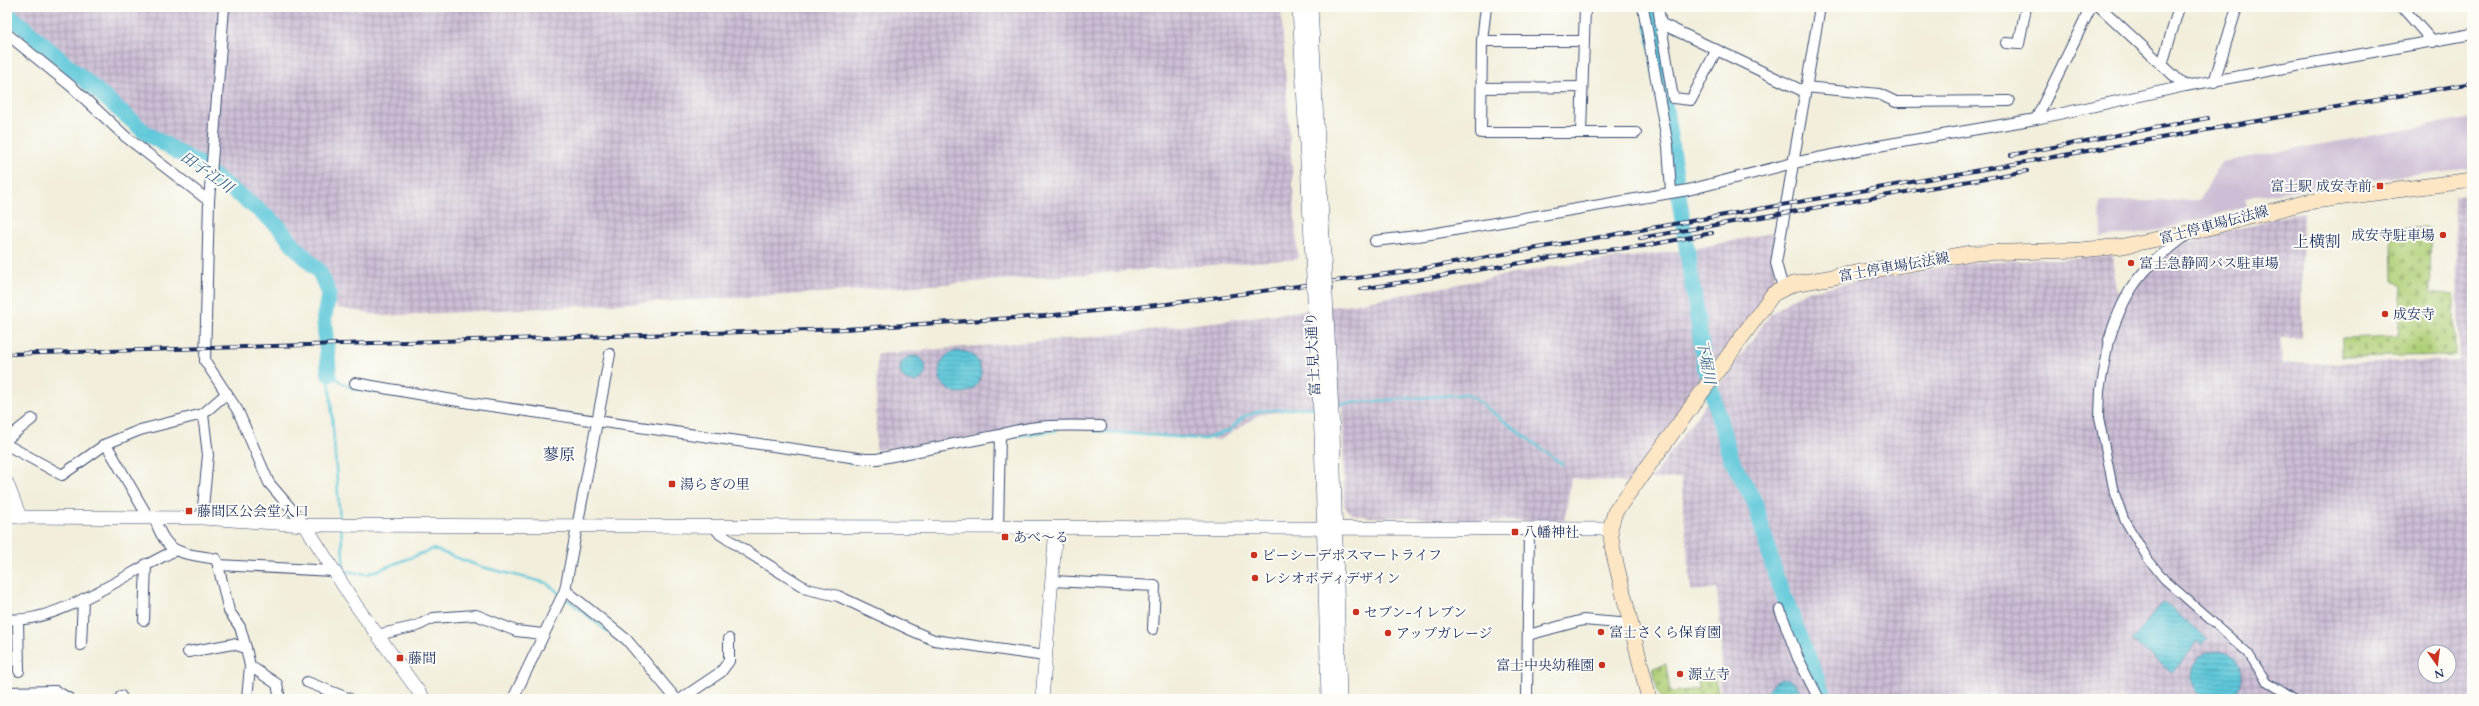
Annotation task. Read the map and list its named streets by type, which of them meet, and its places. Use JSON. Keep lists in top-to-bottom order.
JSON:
{
  "streets": {
    "main road": ["富士停車場伝法線"],
    "street": ["富士見大通り"]
  },
  "districts": ["上横割", "蓼原"],
  "water": ["田子江川", "下堀川"],
  "places": {
    "transit": [
      "富士駅 成安寺前",
      "湯らぎの里",
      "藤間区公会堂入口",
      "八幡神社",
      "あべ〜る",
      "藤間"
    ],
    "other": [
      "成安寺駐車場",
      "富士急静岡バス駐車場",
      "成安寺",
      "ピーシーデポスマートライフ",
      "レシオボディデザイン",
      "セブン-イレブン",
      "富士さくら保育園",
      "アップガレージ",
      "富士中央幼稚園",
      "源立寺"
    ]
  },
  "north": "bottom"
}
